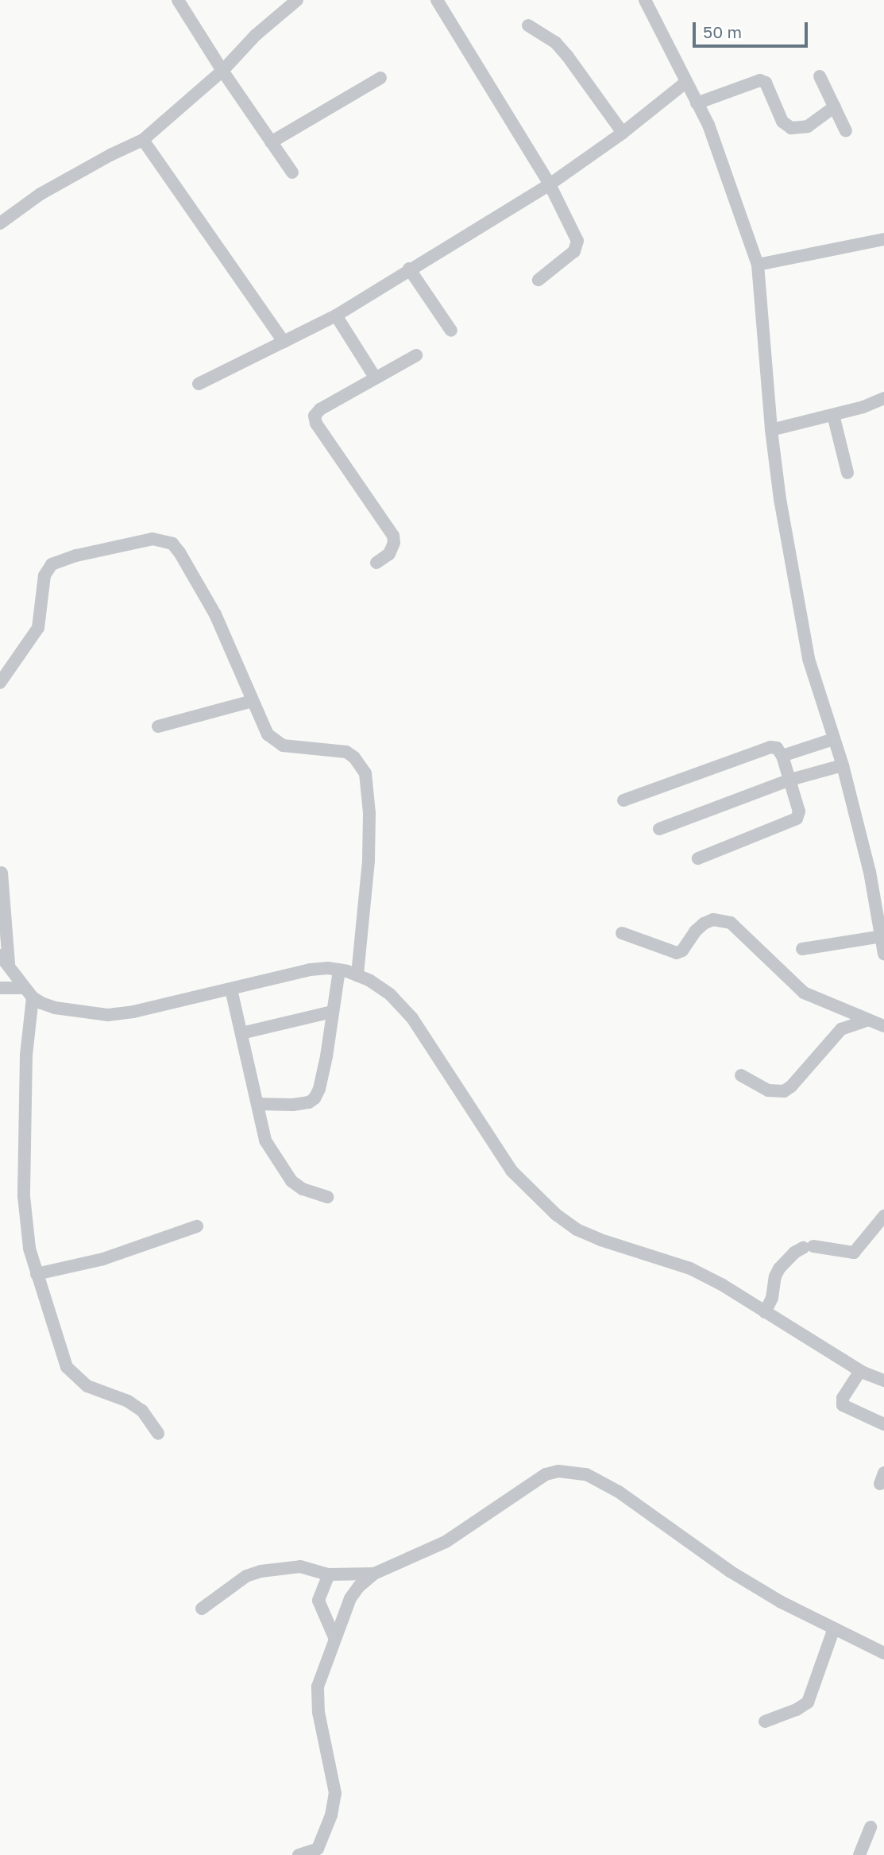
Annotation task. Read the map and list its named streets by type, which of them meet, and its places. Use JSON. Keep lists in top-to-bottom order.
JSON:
{
  "scale_bar": "50 m"
}
